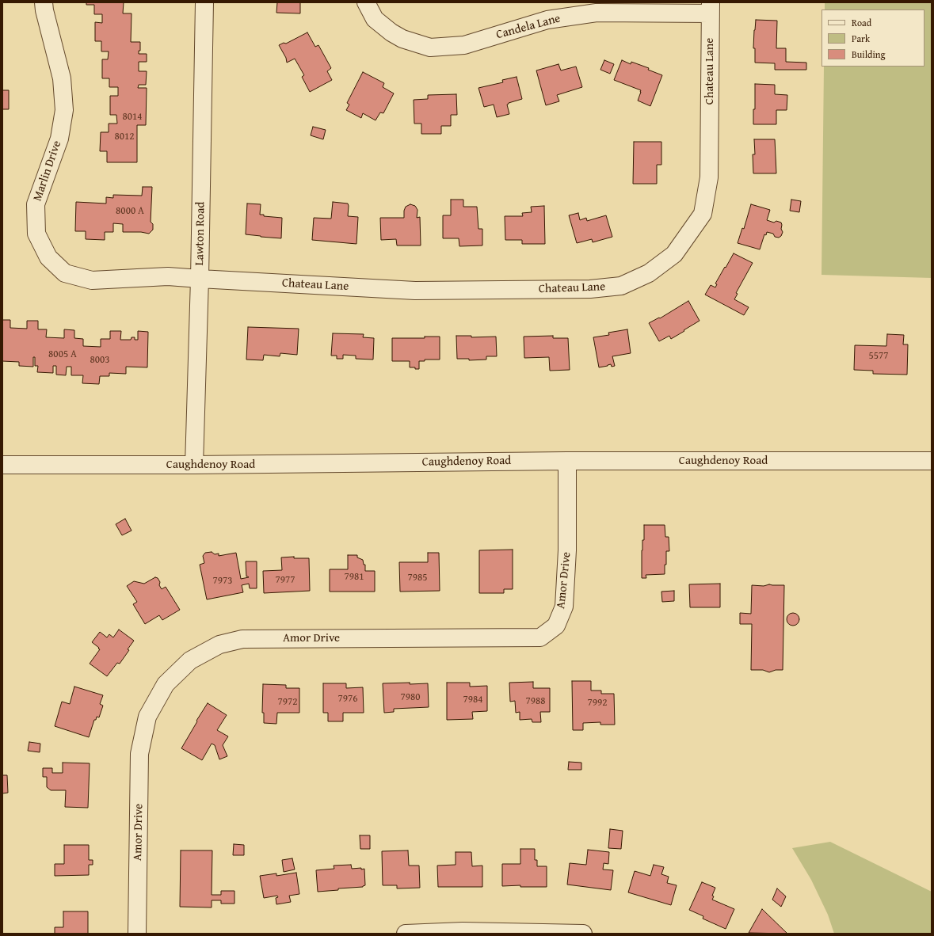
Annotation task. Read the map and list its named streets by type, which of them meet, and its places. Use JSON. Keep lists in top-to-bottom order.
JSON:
{
  "streets": {
    "street": [
      "Candela Lane",
      "Chateau Lane",
      "Marlin Drive",
      "Lawton Road",
      "Caughdenoy Road",
      "Amor Drive"
    ]
  },
  "crossings": [
    ["Candela Lane", "Chateau Lane"],
    ["Chateau Lane", "Marlin Drive"],
    ["Chateau Lane", "Lawton Road"],
    ["Marlin Drive", "Lawton Road"],
    ["Lawton Road", "Caughdenoy Road"],
    ["Caughdenoy Road", "Amor Drive"]
  ],
  "house_numbers": [
    "8014",
    "8012",
    "8000 A",
    "8005 A",
    "5577",
    "8003",
    "7981",
    "7985",
    "7977",
    "7973",
    "7980",
    "7976",
    "7984",
    "7988",
    "7972",
    "7992"
  ],
  "legend": ["Road", "Park", "Building"]
}
